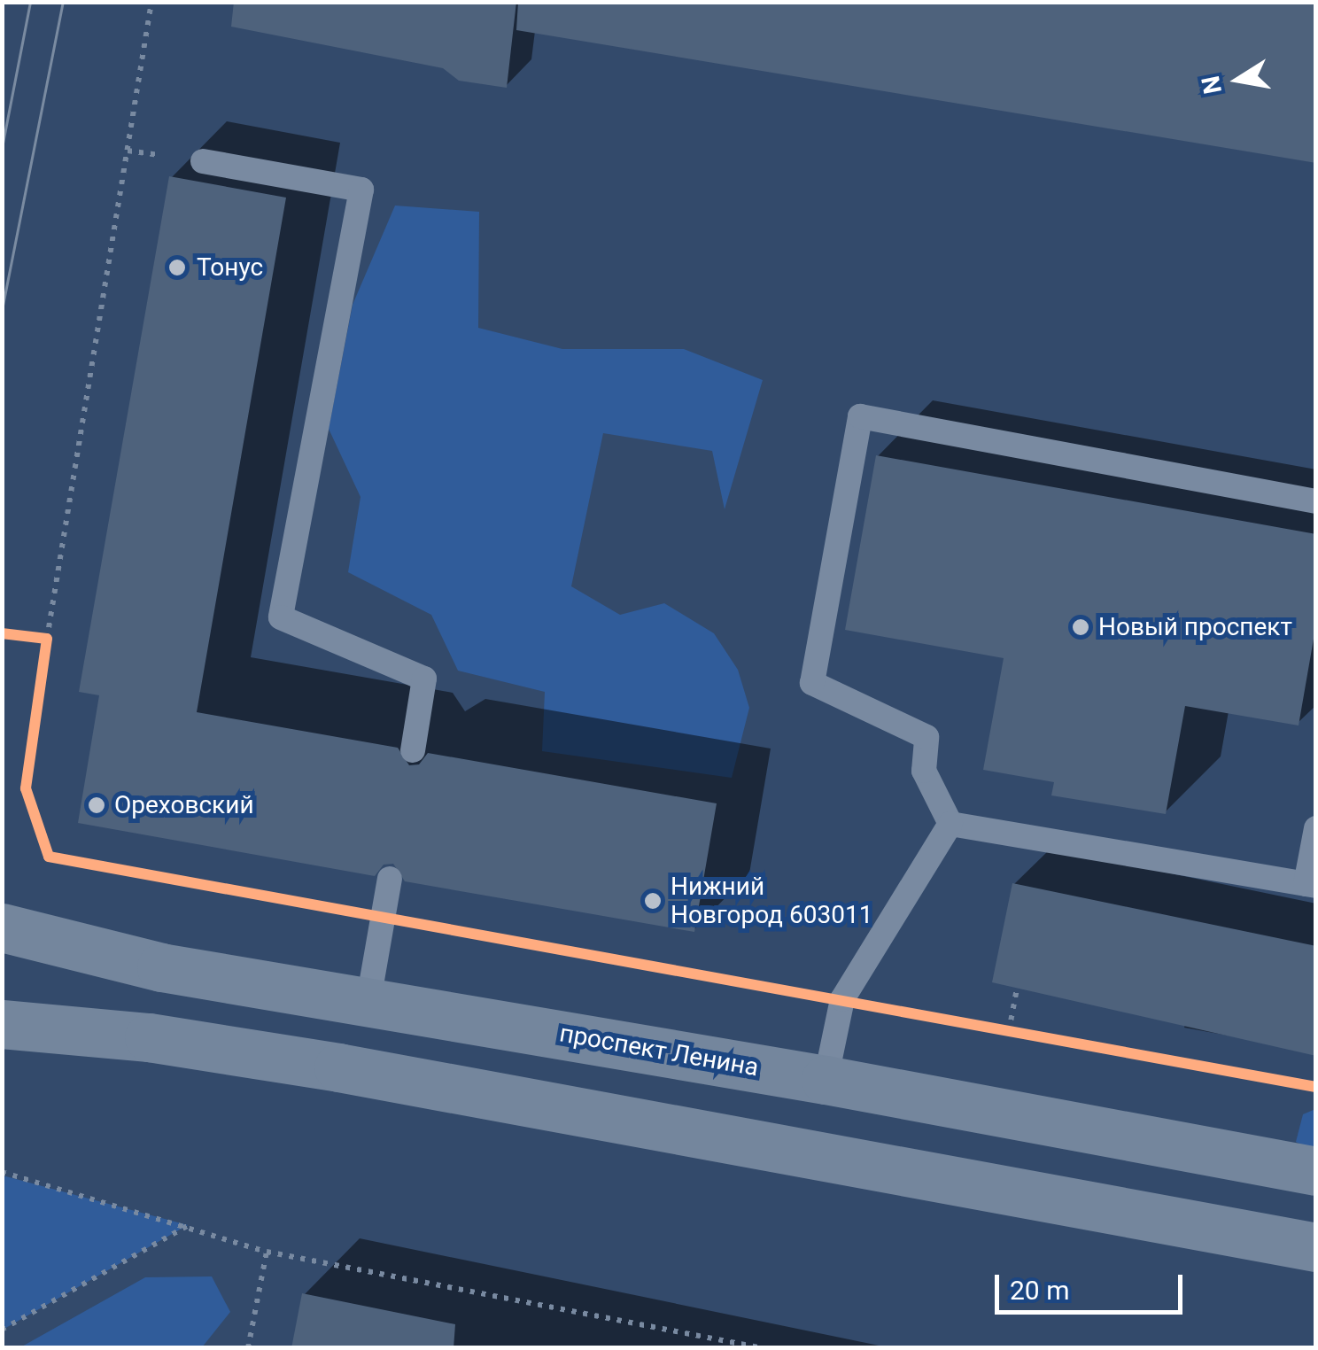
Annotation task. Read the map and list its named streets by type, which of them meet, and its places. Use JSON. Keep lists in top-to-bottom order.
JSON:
{
  "streets": {
    "main road": ["проспект Ленина"]
  },
  "places": [
    "Тонус",
    "Новый проспект",
    "Ореховский",
    "Нижний Новгород 603011"
  ],
  "scale_bar": "20 m",
  "north": "left"
}
